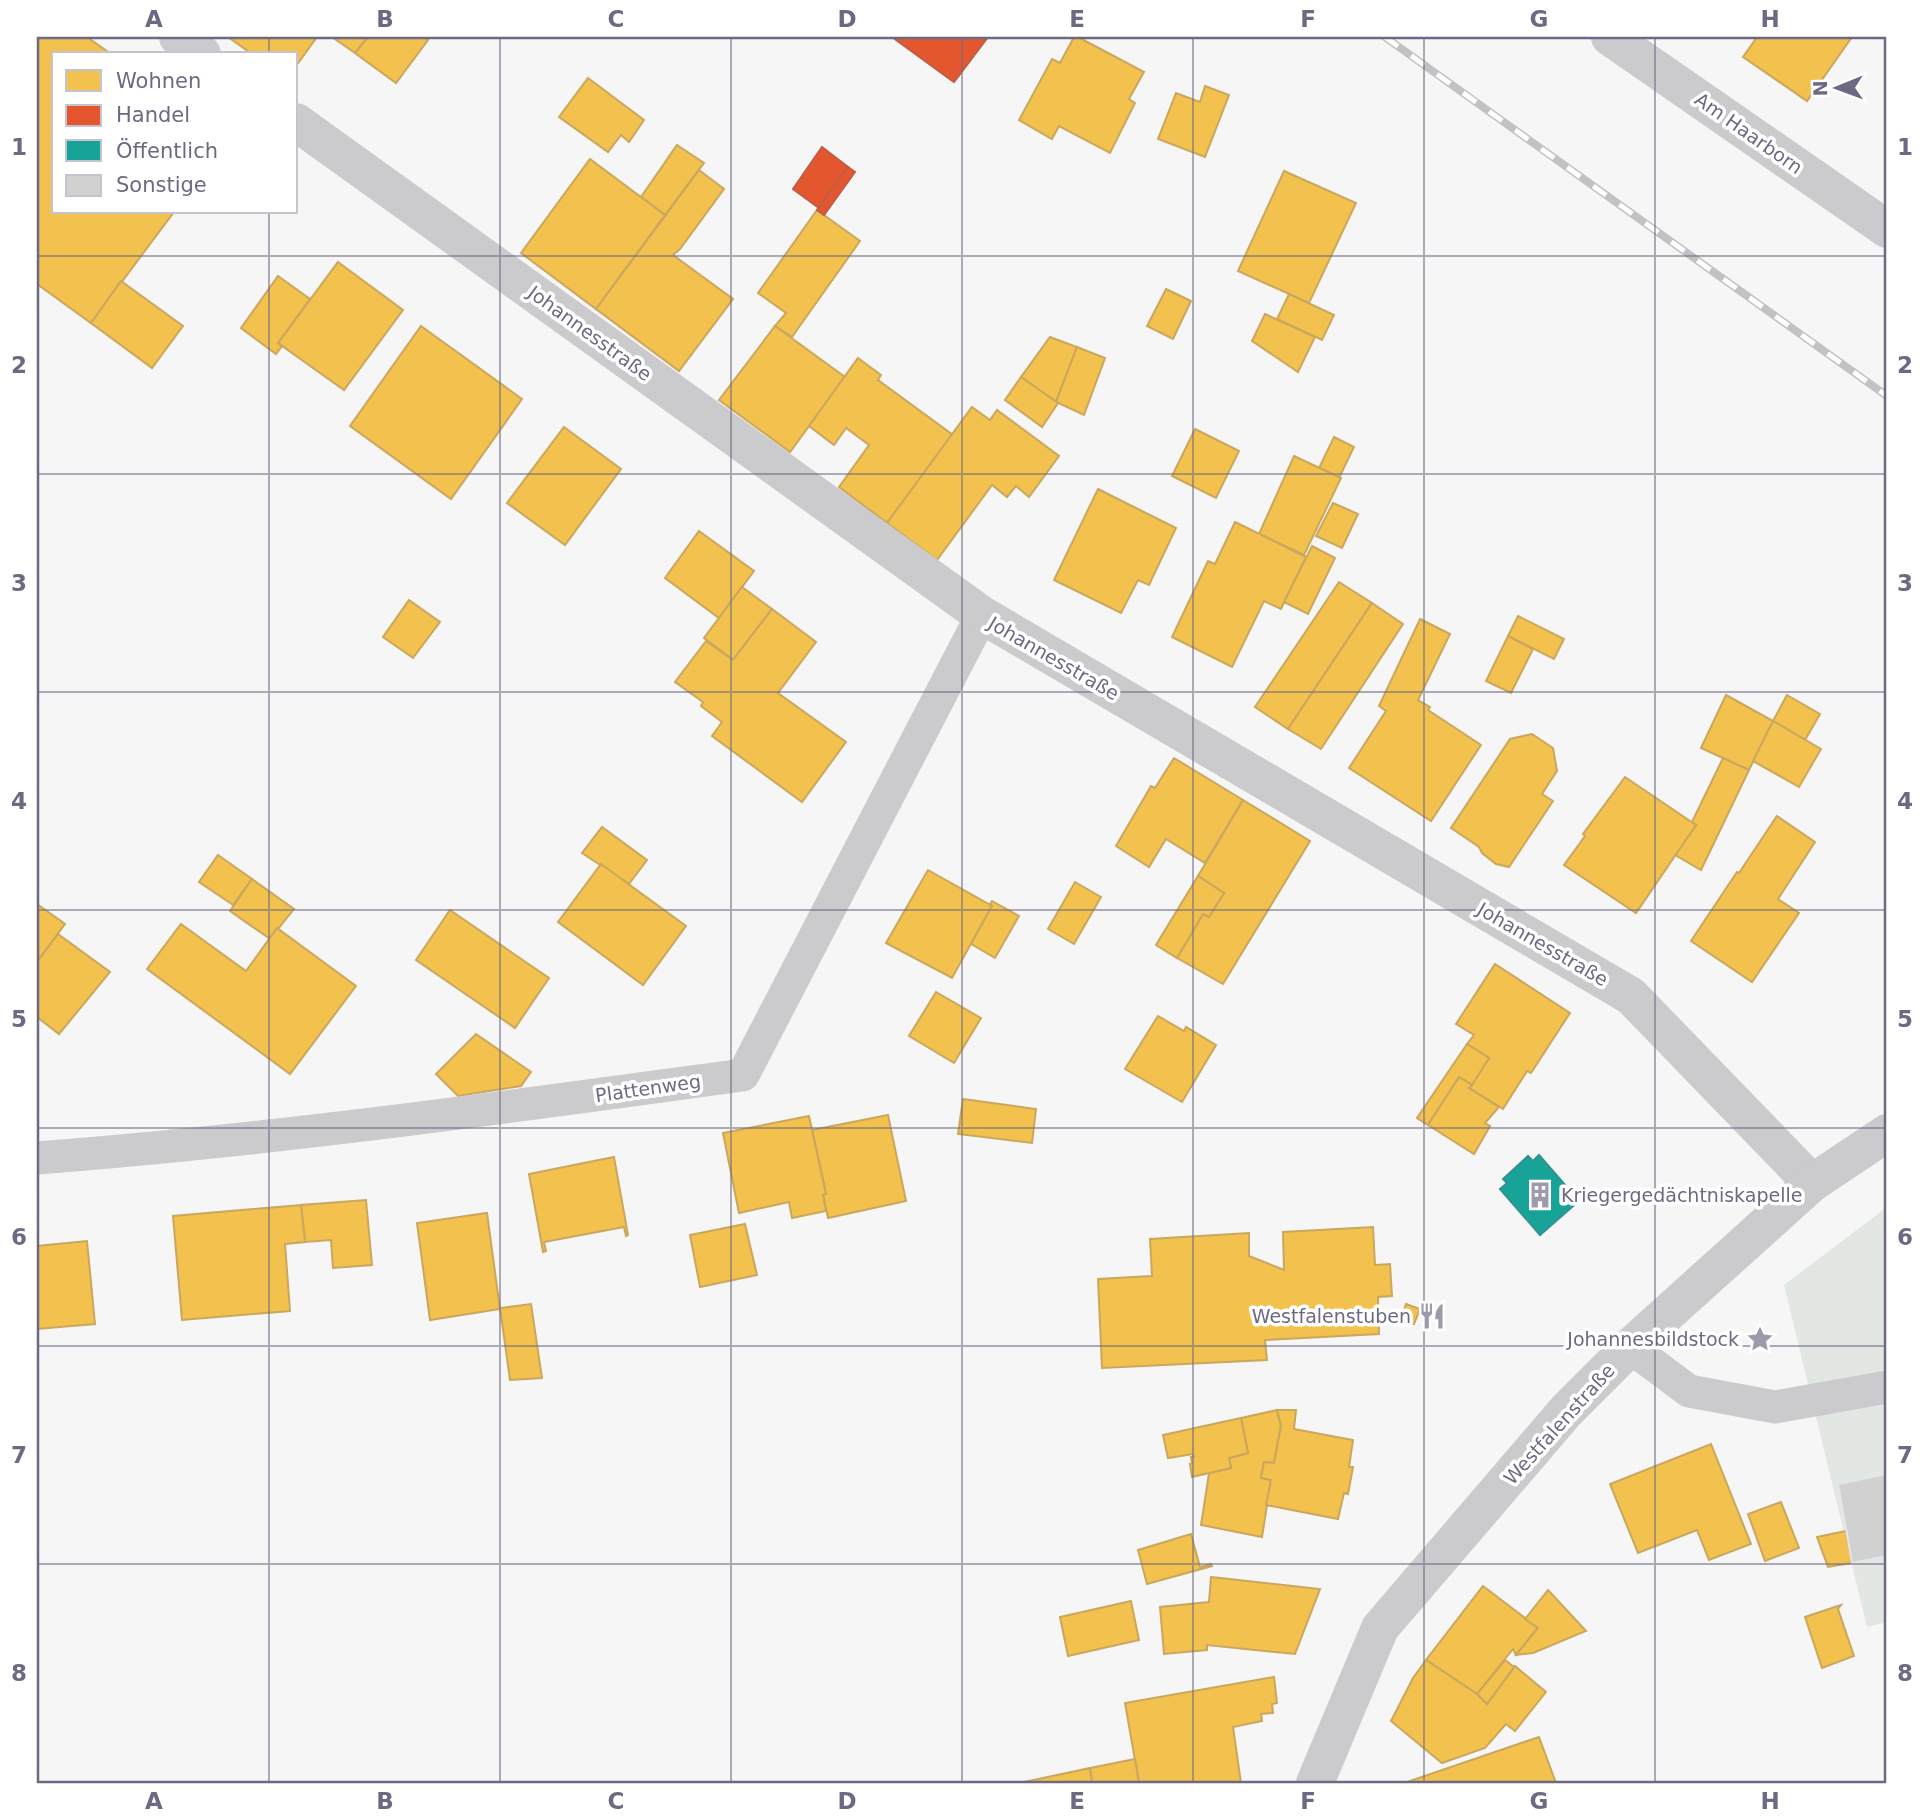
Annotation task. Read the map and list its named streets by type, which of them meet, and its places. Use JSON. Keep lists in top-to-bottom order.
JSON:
{
  "streets": {
    "street": ["Am Haarborn", "Johannesstraße", "Westfalenstraße"],
    "lane": ["Plattenweg"]
  },
  "crossings": [
    ["Johannesstraße", "Plattenweg"],
    ["Johannesstraße", "Westfalenstraße"]
  ],
  "places": {
    "building": ["Kriegergedächtniskapelle"],
    "restaurant": ["Westfalenstuben"],
    "place": ["Johannesbildstock"]
  },
  "legend": [
    "Wohnen",
    "Handel",
    "Öffentlich",
    "Sonstige"
  ],
  "north": "left",
  "grid": {
    "columns": [
      "A",
      "B",
      "C",
      "D",
      "E",
      "F",
      "G",
      "H"
    ],
    "rows": [
      "1",
      "2",
      "3",
      "4",
      "5",
      "6",
      "7",
      "8"
    ]
  }
}
